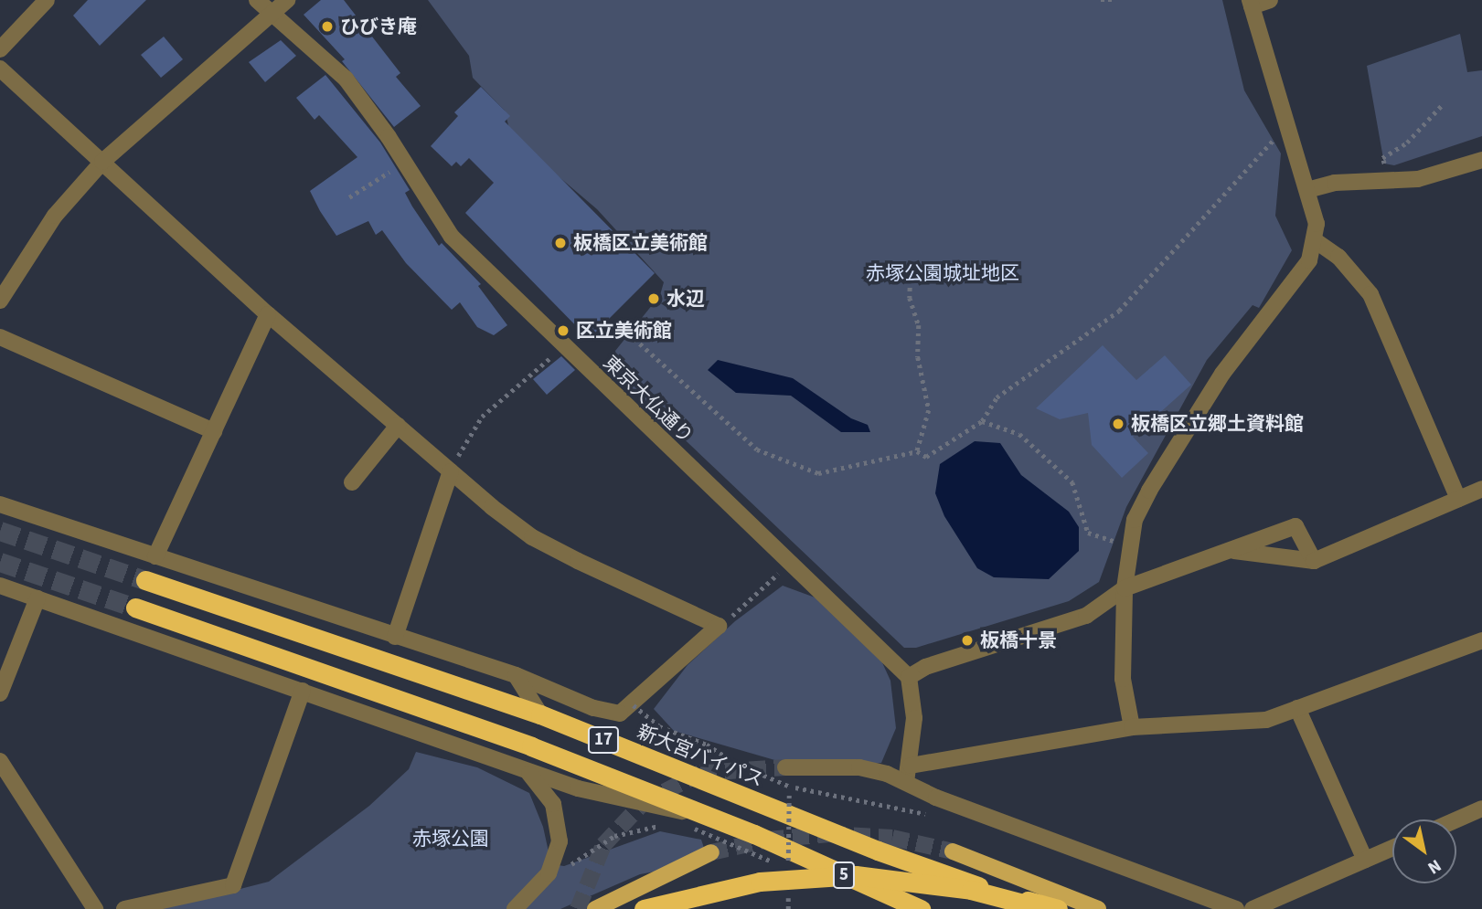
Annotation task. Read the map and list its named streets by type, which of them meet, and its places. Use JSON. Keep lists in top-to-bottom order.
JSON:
{
  "streets": {
    "highway": ["17", "新大宮バイパス", "5"],
    "street": ["東京大仏通り"]
  },
  "parks": ["赤塚公園城址地区", "赤塚公園"],
  "places": [
    "ひびき庵",
    "板橋区立美術館",
    "水辺",
    "区立美術館",
    "板橋区立郷土資料館",
    "板橋十景"
  ],
  "north": "bottom right"
}
